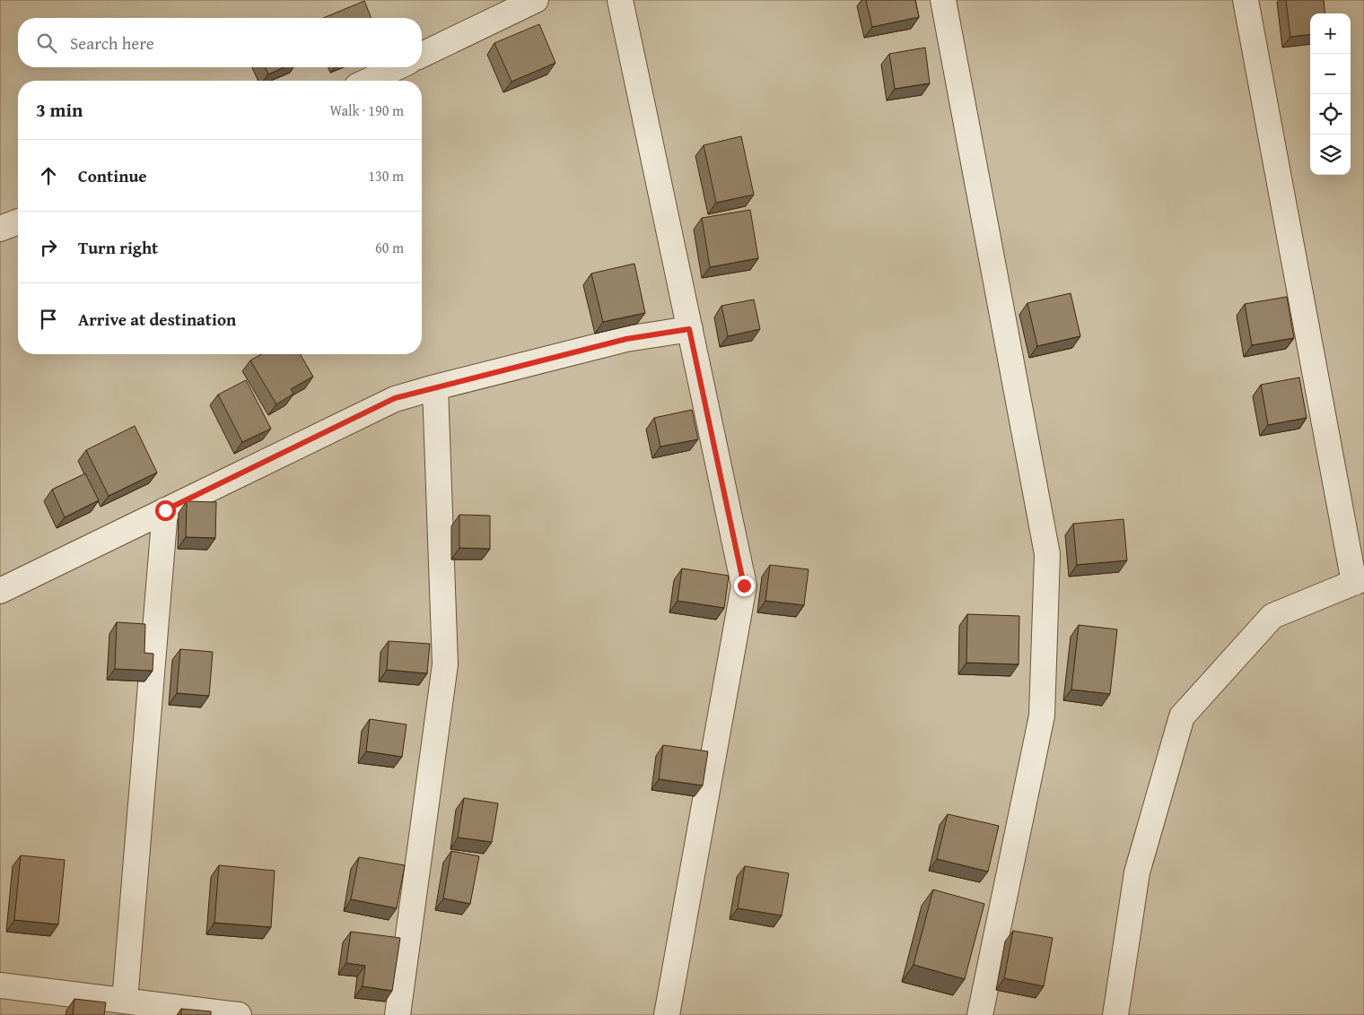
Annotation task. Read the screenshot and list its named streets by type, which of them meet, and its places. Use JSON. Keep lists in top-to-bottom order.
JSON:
{
  "page": {
    "map_buttons": ["+", "−"],
    "search": "Search here",
    "heading": ["3 min", "Walk · 190 m"],
    "list": [
      ["Continue", "130 m"],
      ["Turn right", "60 m"],
      "Arrive at destination"
    ]
  }
}
